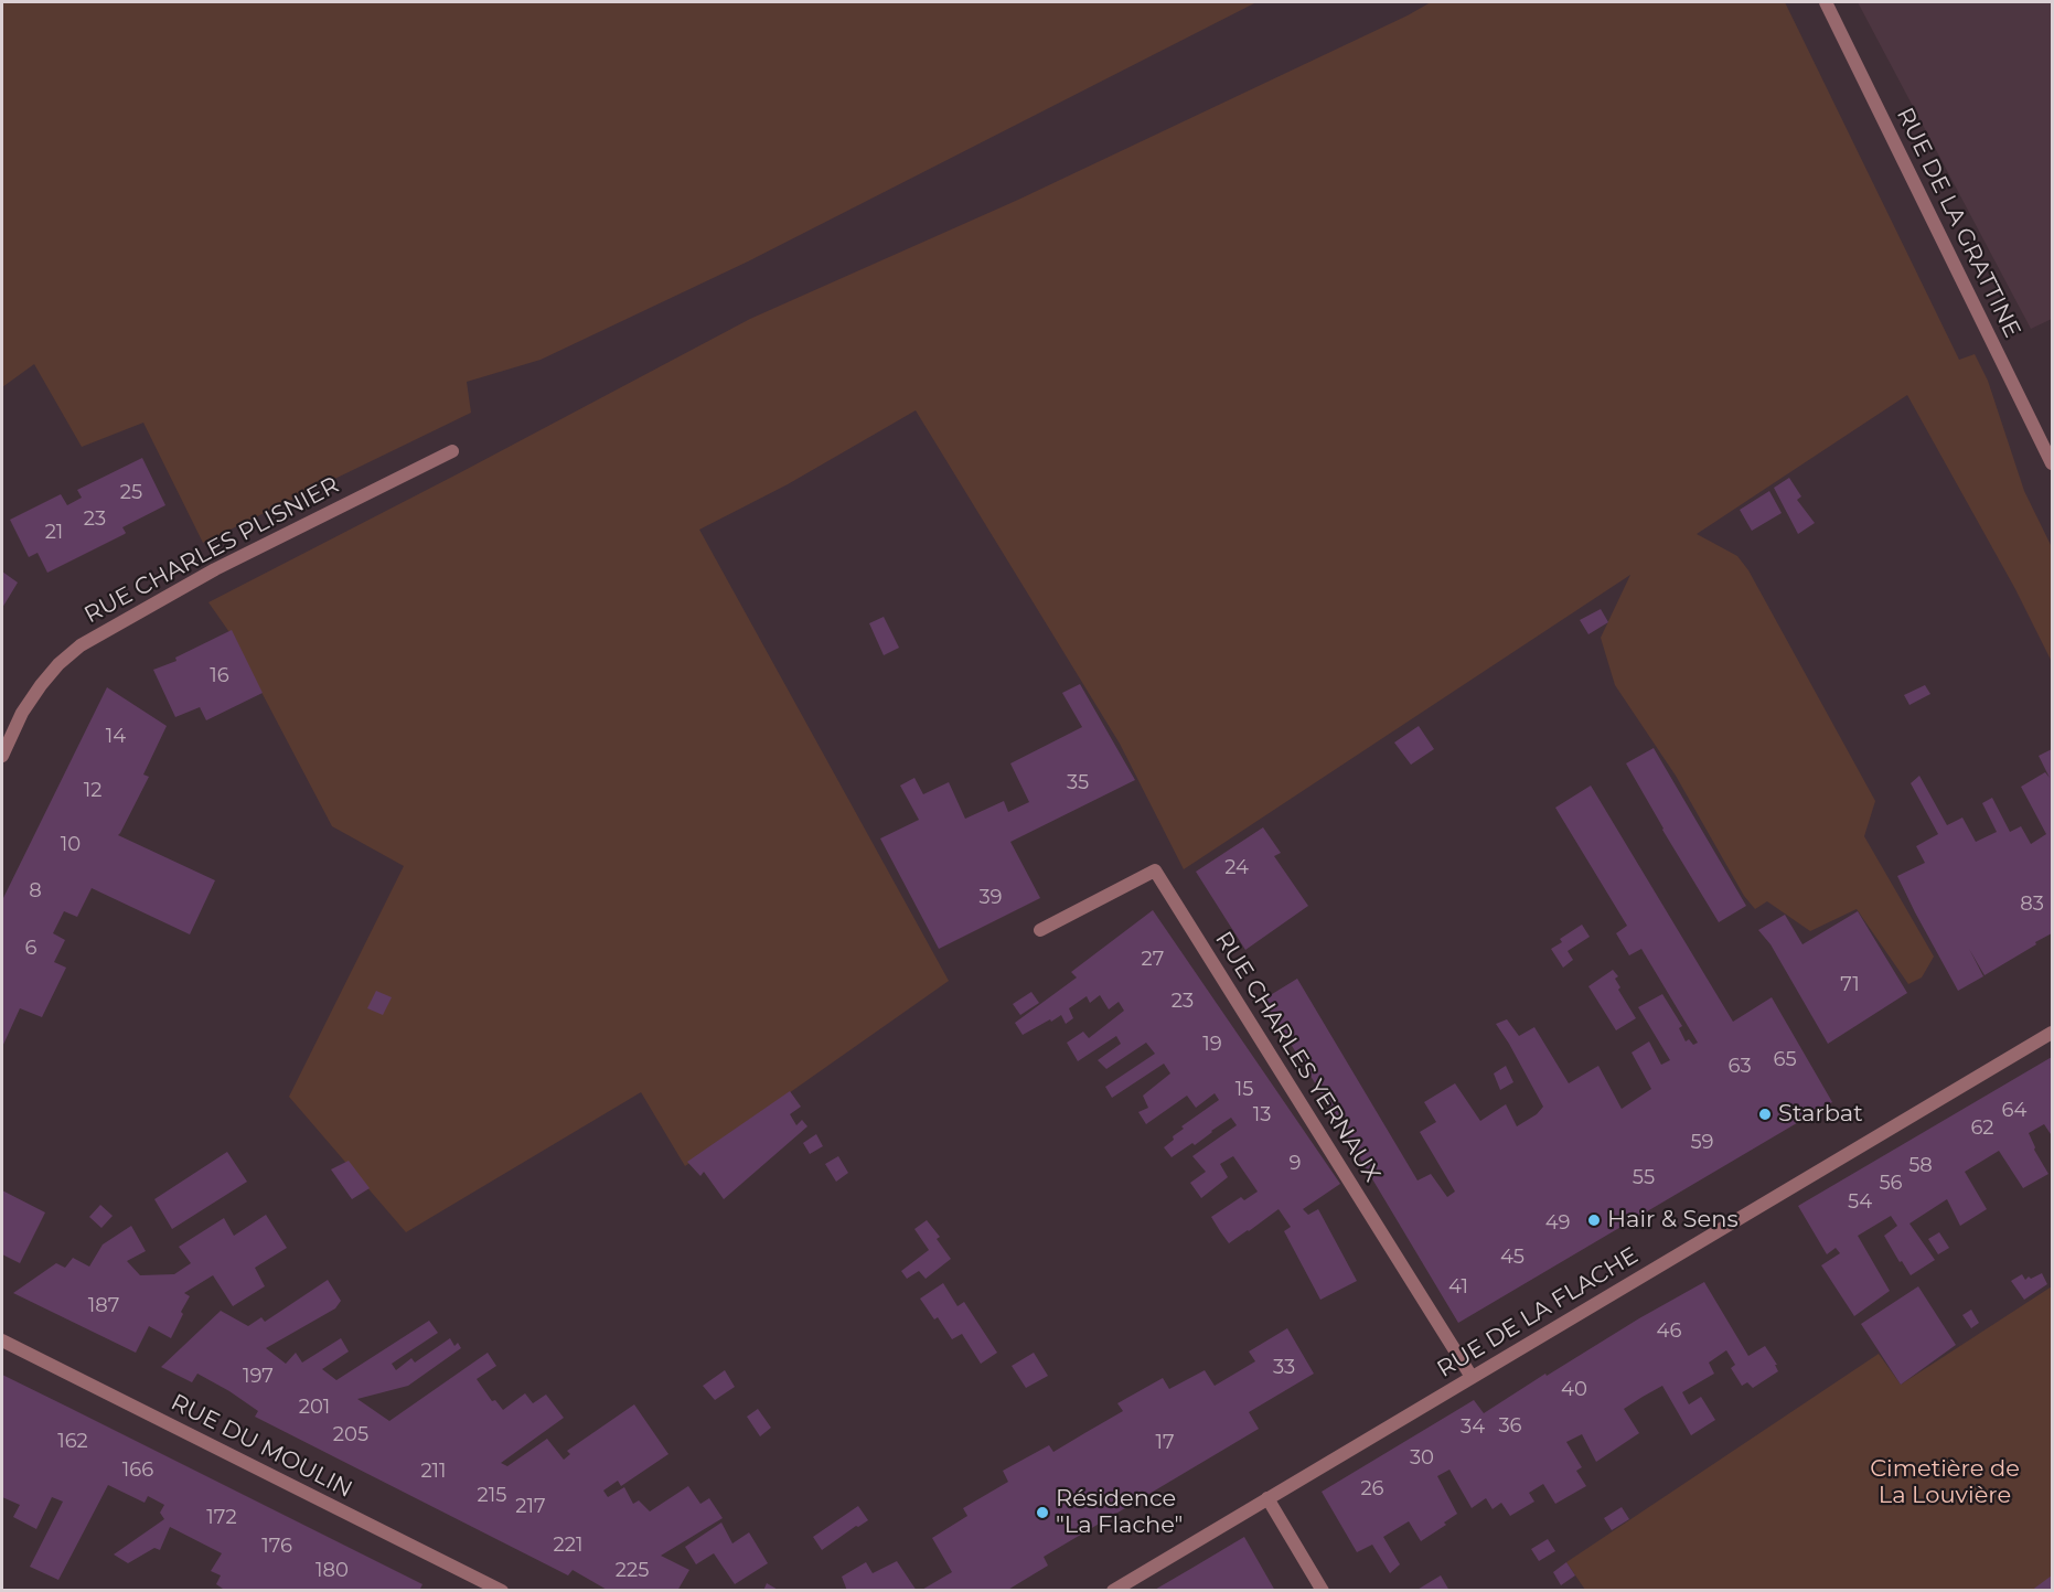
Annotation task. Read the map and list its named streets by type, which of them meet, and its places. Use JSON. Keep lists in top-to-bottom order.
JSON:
{
  "streets": {
    "street": [
      "RUE DE LA GRATTINE",
      "RUE CHARLES PLISNIER",
      "RUE CHARLES YERNAUX",
      "RUE DE LA FLACHE",
      "RUE DU MOULIN"
    ]
  },
  "crossings": [
    ["RUE CHARLES YERNAUX", "RUE DE LA FLACHE"]
  ],
  "parks": ["Cimetière de La Louvière"],
  "places": ["Starbat", "Hair & Sens", "Résidence \"La Flache\""],
  "house_numbers": [
    "25",
    "23",
    "21",
    "16",
    "14",
    "35",
    "12",
    "10",
    "24",
    "8",
    "39",
    "83",
    "6",
    "27",
    "71",
    "23",
    "19",
    "65",
    "63",
    "15",
    "64",
    "13",
    "62",
    "59",
    "9",
    "58",
    "55",
    "56",
    "54",
    "49",
    "45",
    "41",
    "187",
    "46",
    "33",
    "197",
    "40",
    "201",
    "36",
    "34",
    "205",
    "162",
    "17",
    "30",
    "166",
    "211",
    "26",
    "215",
    "217",
    "172",
    "221",
    "176",
    "180",
    "225"
  ]
}
